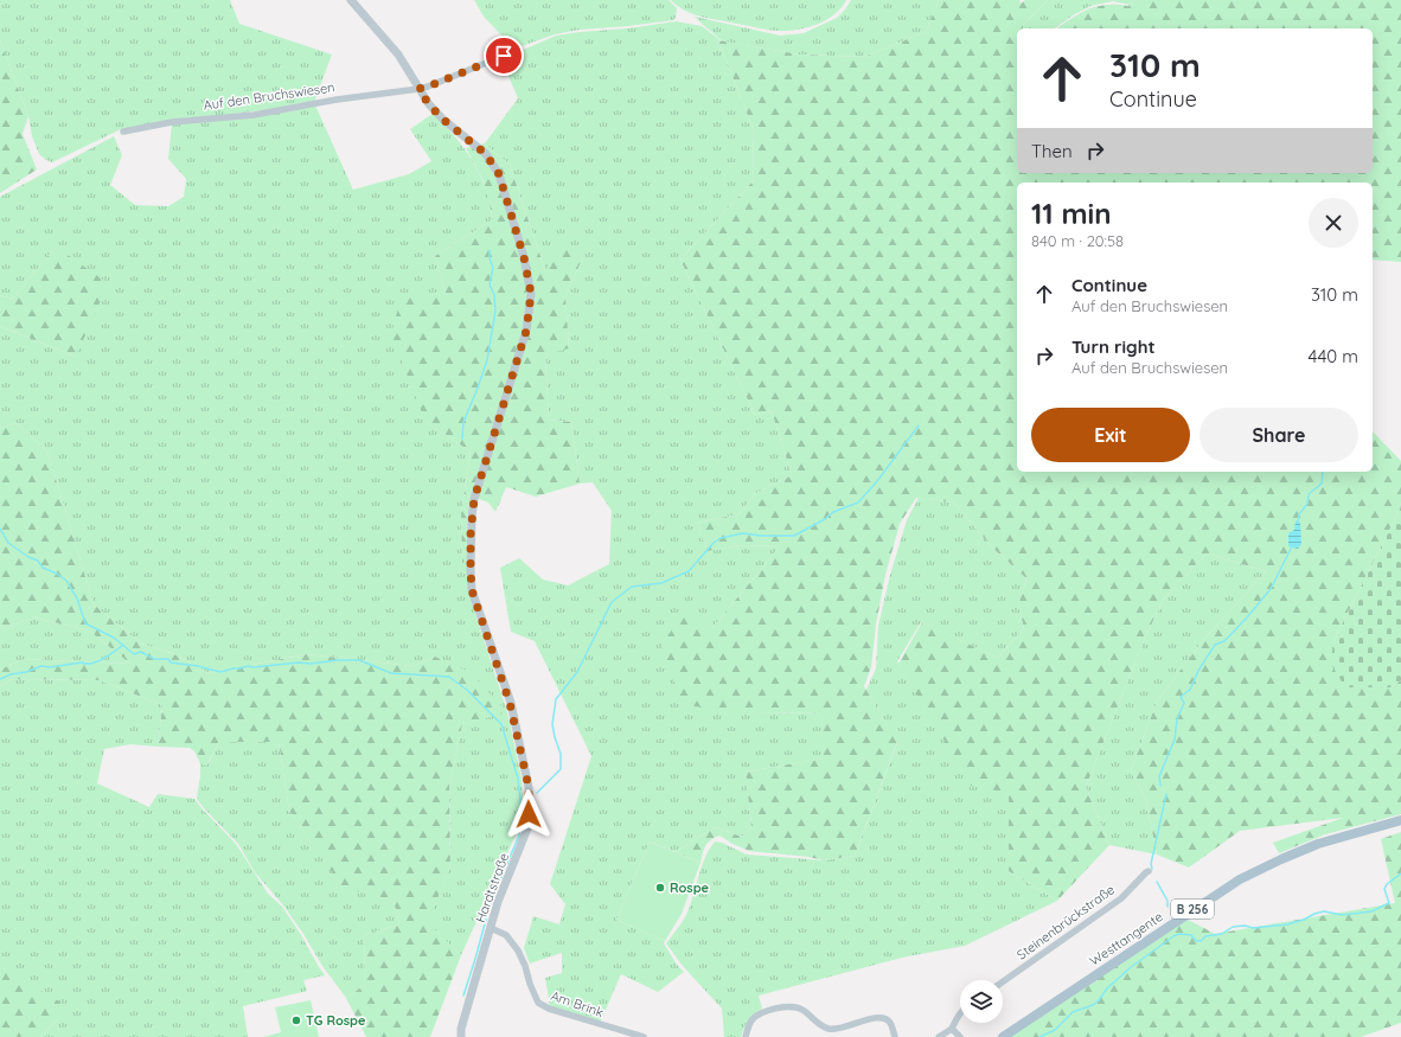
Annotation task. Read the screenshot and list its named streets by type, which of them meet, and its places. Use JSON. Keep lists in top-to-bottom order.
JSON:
{
  "streets": {
    "main road": ["B 256", "Westtangente"],
    "street": [
      "Auf den Bruchswiesen",
      "Hardtstraße",
      "Steinenbrückstraße",
      "Am Brink"
    ]
  },
  "crossings": [
    ["Auf den Bruchswiesen", "Hardtstraße"],
    ["Hardtstraße", "Am Brink"]
  ],
  "places": ["Rospe", "TG Rospe"],
  "page": {
    "turn": ["310 m", "Continue"],
    "then": "Then",
    "heading": ["11 min", "840 m · 20:58"],
    "list": [
      {
        "name": "Continue",
        "note": "Auf den Bruchswiesen",
        "value": "310 m"
      },
      {
        "name": "Turn right",
        "note": "Auf den Bruchswiesen",
        "value": "440 m"
      }
    ],
    "buttons": ["Exit", "Share"]
  }
}
